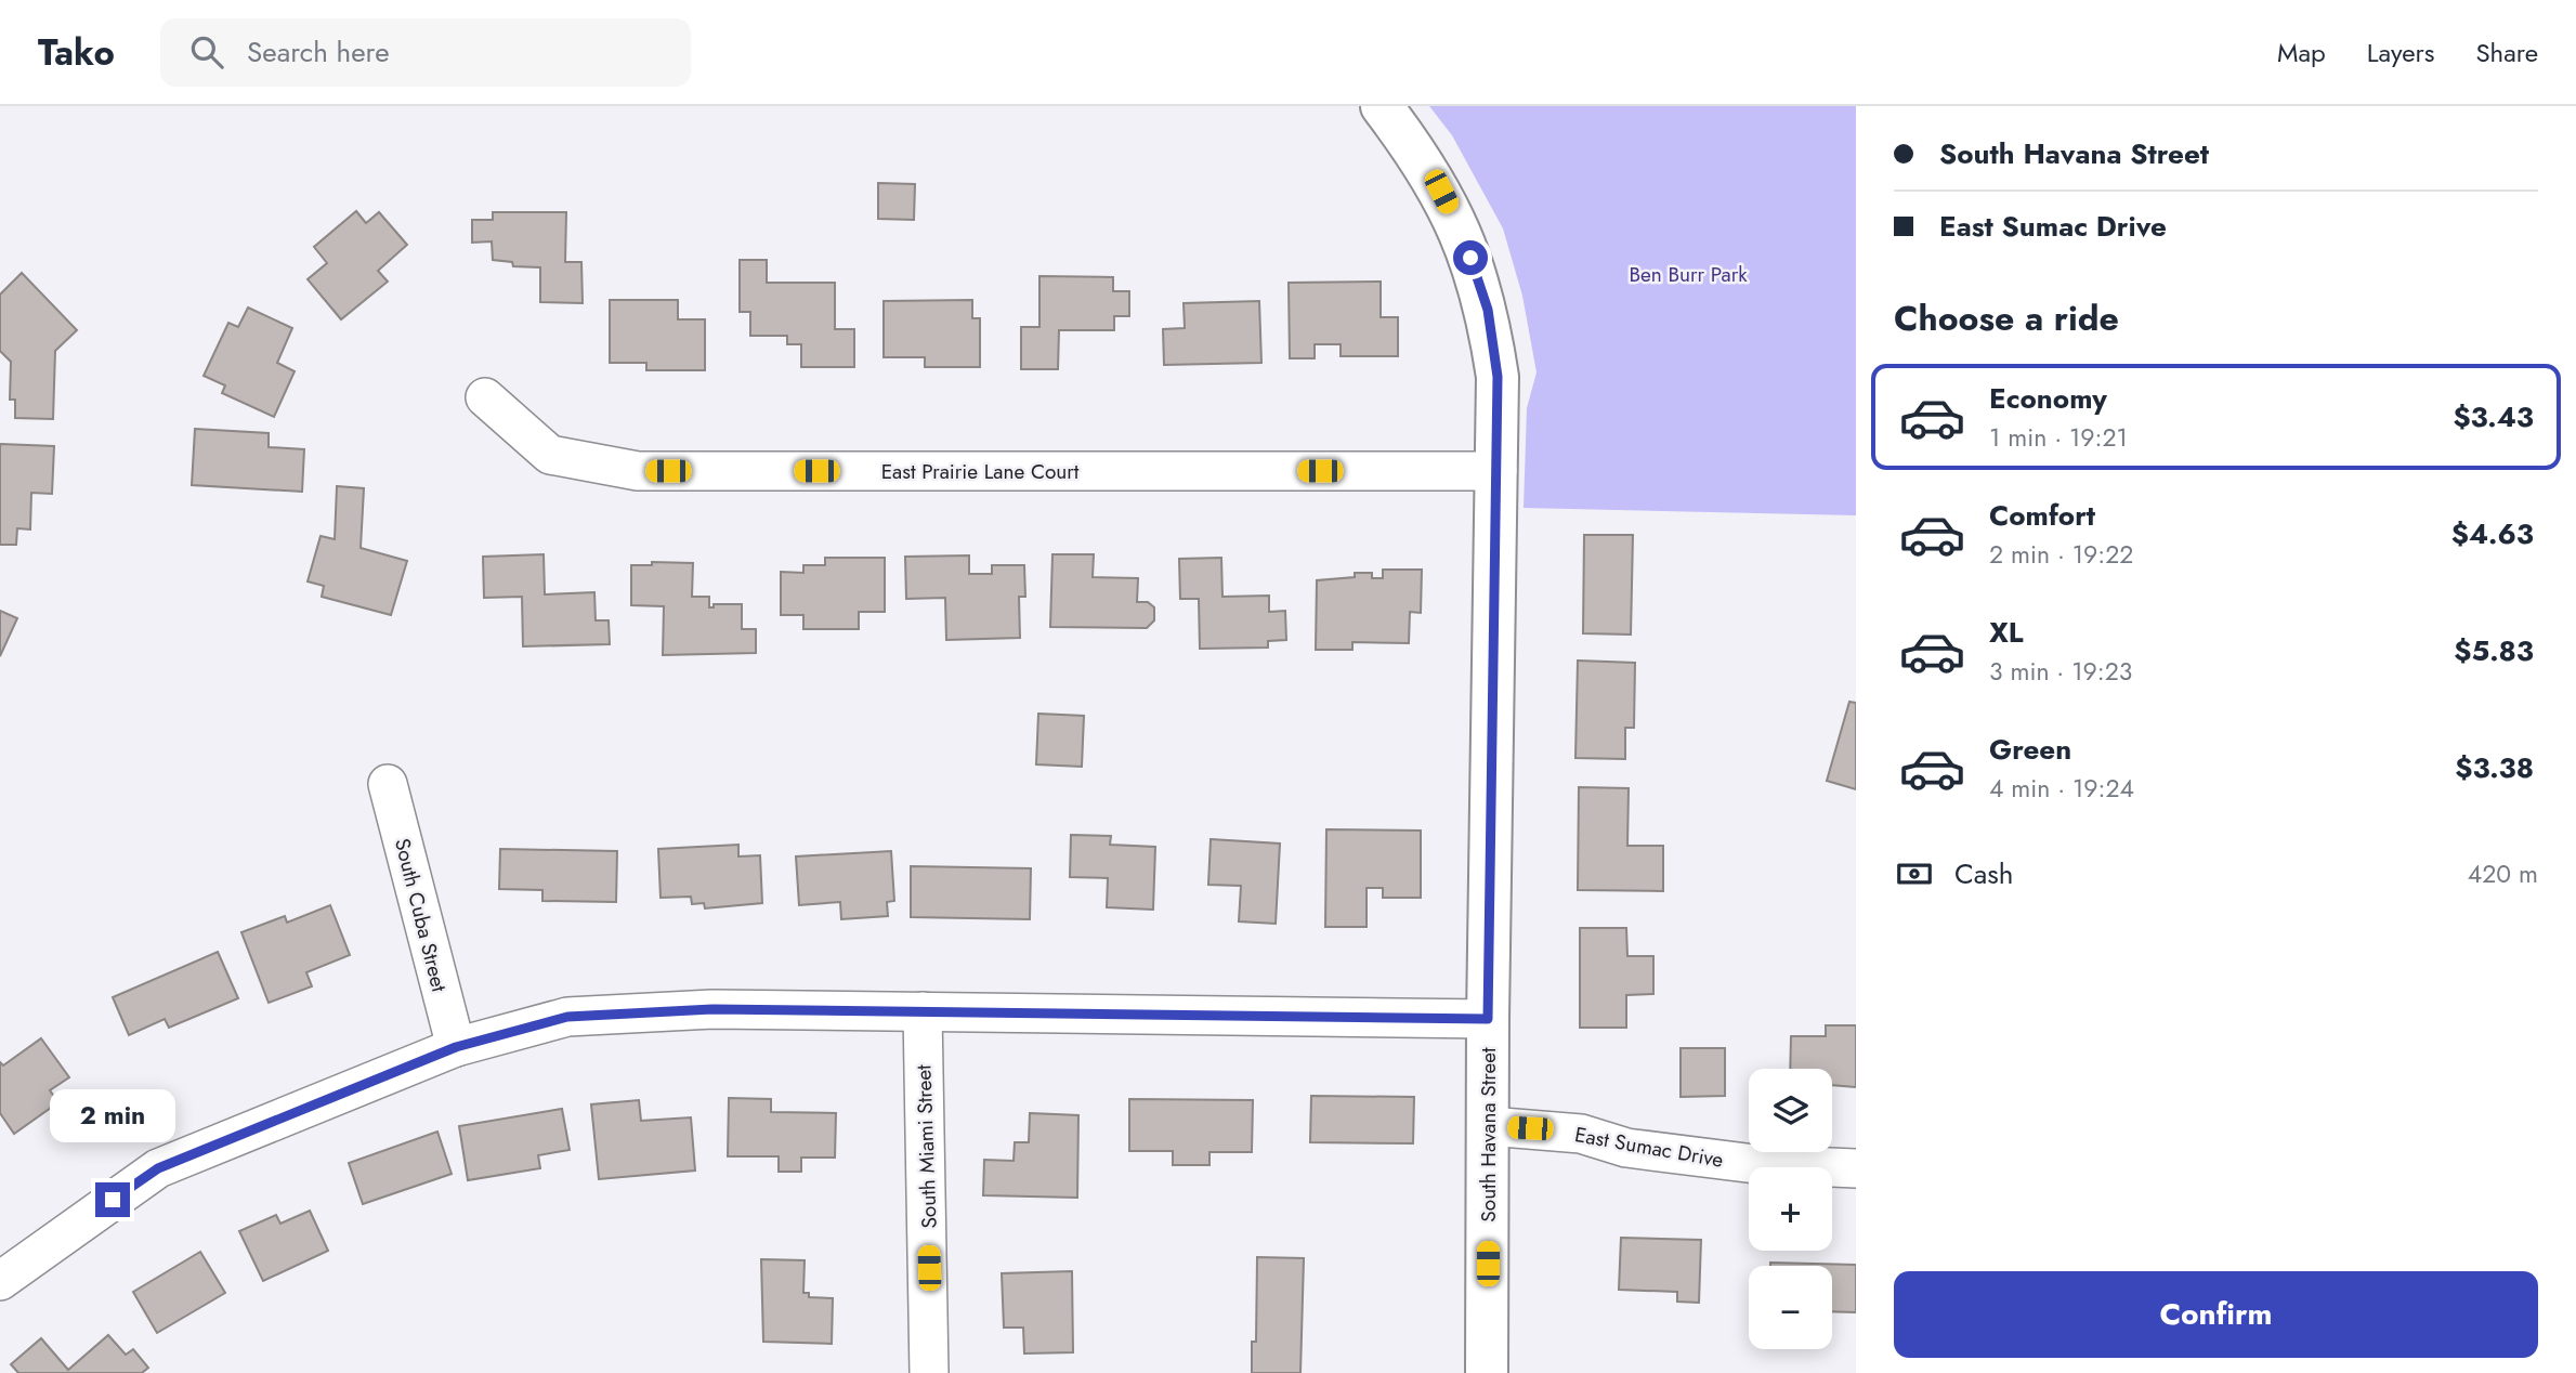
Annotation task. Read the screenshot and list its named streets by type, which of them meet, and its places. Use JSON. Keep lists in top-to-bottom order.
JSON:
{
  "streets": {
    "street": [
      "East Prairie Lane Court",
      "South Cuba Street",
      "South Havana Street",
      "South Miami Street",
      "East Sumac Drive"
    ]
  },
  "crossings": [
    ["East Prairie Lane Court", "South Havana Street"],
    ["South Havana Street", "East Sumac Drive"]
  ],
  "parks": ["Ben Burr Park"],
  "page": {
    "header": "Tako",
    "search": "Search here",
    "nav": ["Map", "Layers", "Share"],
    "banner": ["South Havana Street", "East Sumac Drive"],
    "heading": "Choose a ride",
    "list": [
      {
        "name": "Economy",
        "note": "1 min · 19:21",
        "value": "$3.43"
      },
      {
        "name": "Comfort",
        "note": "2 min · 19:22",
        "value": "$4.63"
      },
      {
        "name": "XL",
        "note": "3 min · 19:23",
        "value": "$5.83"
      },
      {
        "name": "Green",
        "note": "4 min · 19:24",
        "value": "$3.38"
      }
    ],
    "pay": ["Cash", "420 m"],
    "map_buttons": ["+", "−"],
    "bubble": "2 min",
    "buttons": "Confirm"
  }
}
